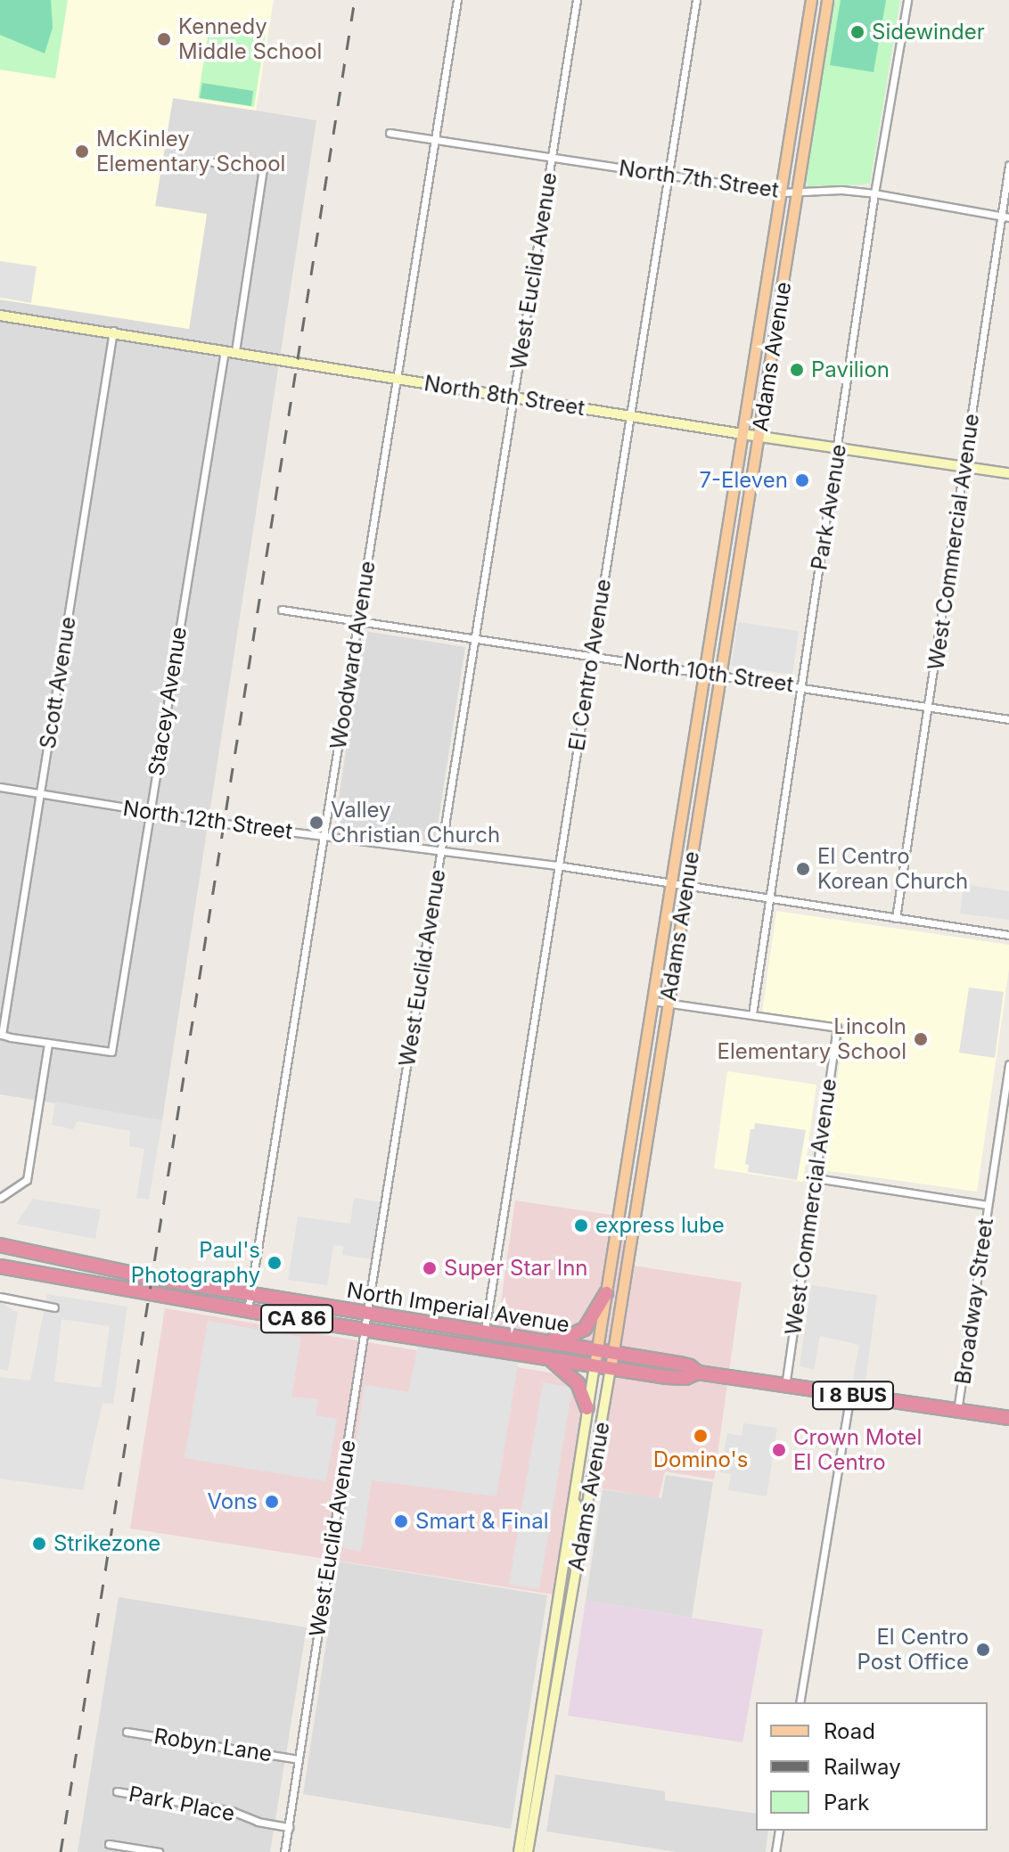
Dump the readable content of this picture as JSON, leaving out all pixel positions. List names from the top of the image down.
{
  "streets": {
    "highway": ["North Imperial Avenue", "CA 86", "I 8 BUS"],
    "main road": ["Adams Avenue", "North 8th Street"],
    "street": [
      "North 7th Street",
      "West Euclid Avenue",
      "Park Avenue",
      "West Commercial Avenue",
      "Woodward Avenue",
      "El Centro Avenue",
      "North 10th Street",
      "Scott Avenue",
      "Stacey Avenue",
      "North 12th Street",
      "Broadway Street",
      "Robyn Lane",
      "Park Place"
    ]
  },
  "crossings": [
    ["North 7th Street", "West Euclid Avenue"],
    ["North 7th Street", "Adams Avenue"],
    ["North 7th Street", "Park Avenue"],
    ["North 7th Street", "West Commercial Avenue"],
    ["North 7th Street", "Woodward Avenue"],
    ["North 7th Street", "El Centro Avenue"],
    ["West Euclid Avenue", "North 8th Street"],
    ["West Euclid Avenue", "North 10th Street"],
    ["West Euclid Avenue", "North 12th Street"],
    ["West Euclid Avenue", "North Imperial Avenue"],
    ["West Euclid Avenue", "Robyn Lane"],
    ["West Euclid Avenue", "Park Place"],
    ["Adams Avenue", "North 8th Street"],
    ["Adams Avenue", "North 10th Street"],
    ["Adams Avenue", "North 12th Street"],
    ["Adams Avenue", "North Imperial Avenue"],
    ["Adams Avenue", "CA 86"],
    ["North 8th Street", "Park Avenue"],
    ["North 8th Street", "West Commercial Avenue"],
    ["North 8th Street", "Woodward Avenue"],
    ["North 8th Street", "El Centro Avenue"],
    ["North 8th Street", "Scott Avenue"],
    ["North 8th Street", "Stacey Avenue"],
    ["Park Avenue", "West Commercial Avenue"],
    ["Park Avenue", "North 10th Street"],
    ["Park Avenue", "North 12th Street"],
    ["West Commercial Avenue", "North 10th Street"],
    ["West Commercial Avenue", "North 12th Street"],
    ["West Commercial Avenue", "North Imperial Avenue"],
    ["Woodward Avenue", "North 10th Street"],
    ["Woodward Avenue", "North 12th Street"],
    ["Woodward Avenue", "North Imperial Avenue"],
    ["El Centro Avenue", "North 10th Street"],
    ["El Centro Avenue", "North 12th Street"],
    ["El Centro Avenue", "North Imperial Avenue"],
    ["Scott Avenue", "Stacey Avenue"],
    ["Scott Avenue", "North 12th Street"],
    ["Stacey Avenue", "North 12th Street"],
    ["Broadway Street", "North Imperial Avenue"],
    ["North Imperial Avenue", "CA 86"]
  ],
  "places": [
    "Sidewinder",
    "Kennedy Middle School",
    "McKinley Elementary School",
    "Pavilion",
    "7-Eleven",
    "Valley Christian Church",
    "El Centro Korean Church",
    "Lincoln Elementary School",
    "express lube",
    "Paul's Photography",
    "Super Star Inn",
    "Domino's",
    "Crown Motel El Centro",
    "Vons",
    "Smart & Final",
    "Strikezone",
    "El Centro Post Office"
  ],
  "legend": ["Road", "Railway", "Park"]
}
